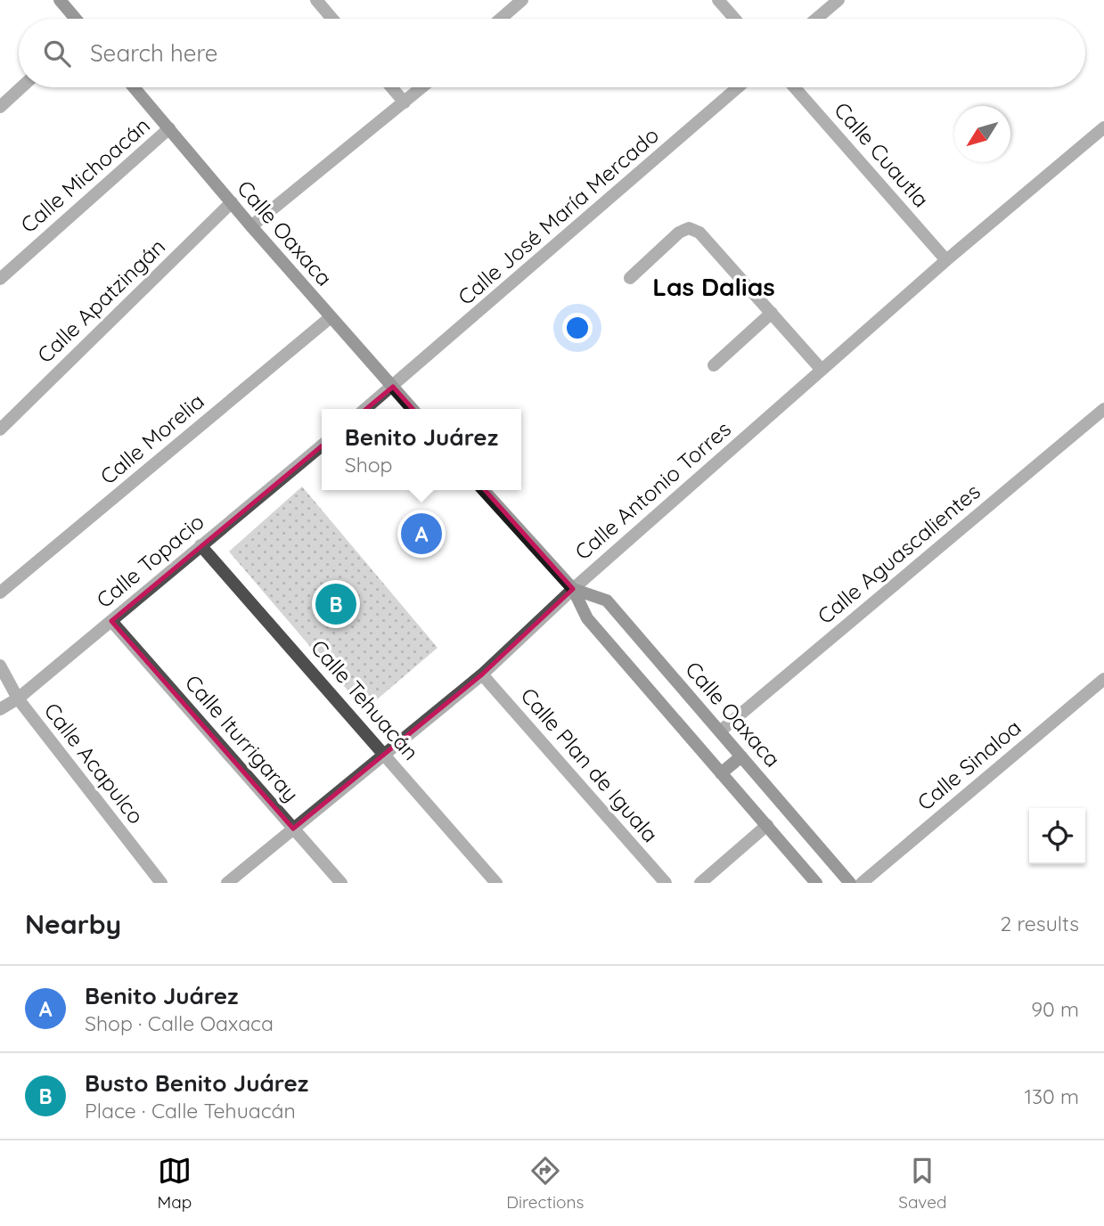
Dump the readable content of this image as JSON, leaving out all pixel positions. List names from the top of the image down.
{
  "streets": {
    "street": [
      "Calle Cuautla",
      "Calle Michoacán",
      "Calle José María Mercado",
      "Calle Oaxaca",
      "Calle Apatzingán",
      "Calle Morelia",
      "Calle Antonio Torres",
      "Calle Aguascalientes",
      "Calle Topacio",
      "Calle Tehuacán",
      "Calle Iturrigaray",
      "Calle Acapulco",
      "Calle Plan de Iguala",
      "Calle Sinaloa"
    ]
  },
  "crossings": [
    ["Calle Cuautla", "Calle Antonio Torres"],
    ["Calle Michoacán", "Calle Oaxaca"],
    ["Calle José María Mercado", "Calle Oaxaca"],
    ["Calle Oaxaca", "Calle Apatzingán"],
    ["Calle Oaxaca", "Calle Morelia"],
    ["Calle Oaxaca", "Calle Antonio Torres"],
    ["Calle Oaxaca", "Calle Aguascalientes"],
    ["Calle Antonio Torres", "Calle Tehuacán"],
    ["Calle Antonio Torres", "Calle Iturrigaray"],
    ["Calle Antonio Torres", "Calle Plan de Iguala"],
    ["Calle Topacio", "Calle Tehuacán"],
    ["Calle Topacio", "Calle Iturrigaray"],
    ["Calle Topacio", "Calle Acapulco"]
  ],
  "districts": ["Las Dalias"],
  "north": "bottom left",
  "page": {
    "search": "Search here",
    "popup": ["Benito Juárez", "Shop"],
    "pins": ["A", "B"],
    "heading": ["Nearby", "2 results"],
    "list": [
      {
        "mark": "A",
        "name": "Benito Juárez",
        "note": "Shop · Calle Oaxaca",
        "value": "90 m"
      },
      {
        "mark": "B",
        "name": "Busto Benito Juárez",
        "note": "Place · Calle Tehuacán",
        "value": "130 m"
      }
    ],
    "nav": ["Map", "Directions", "Saved"]
  }
}
